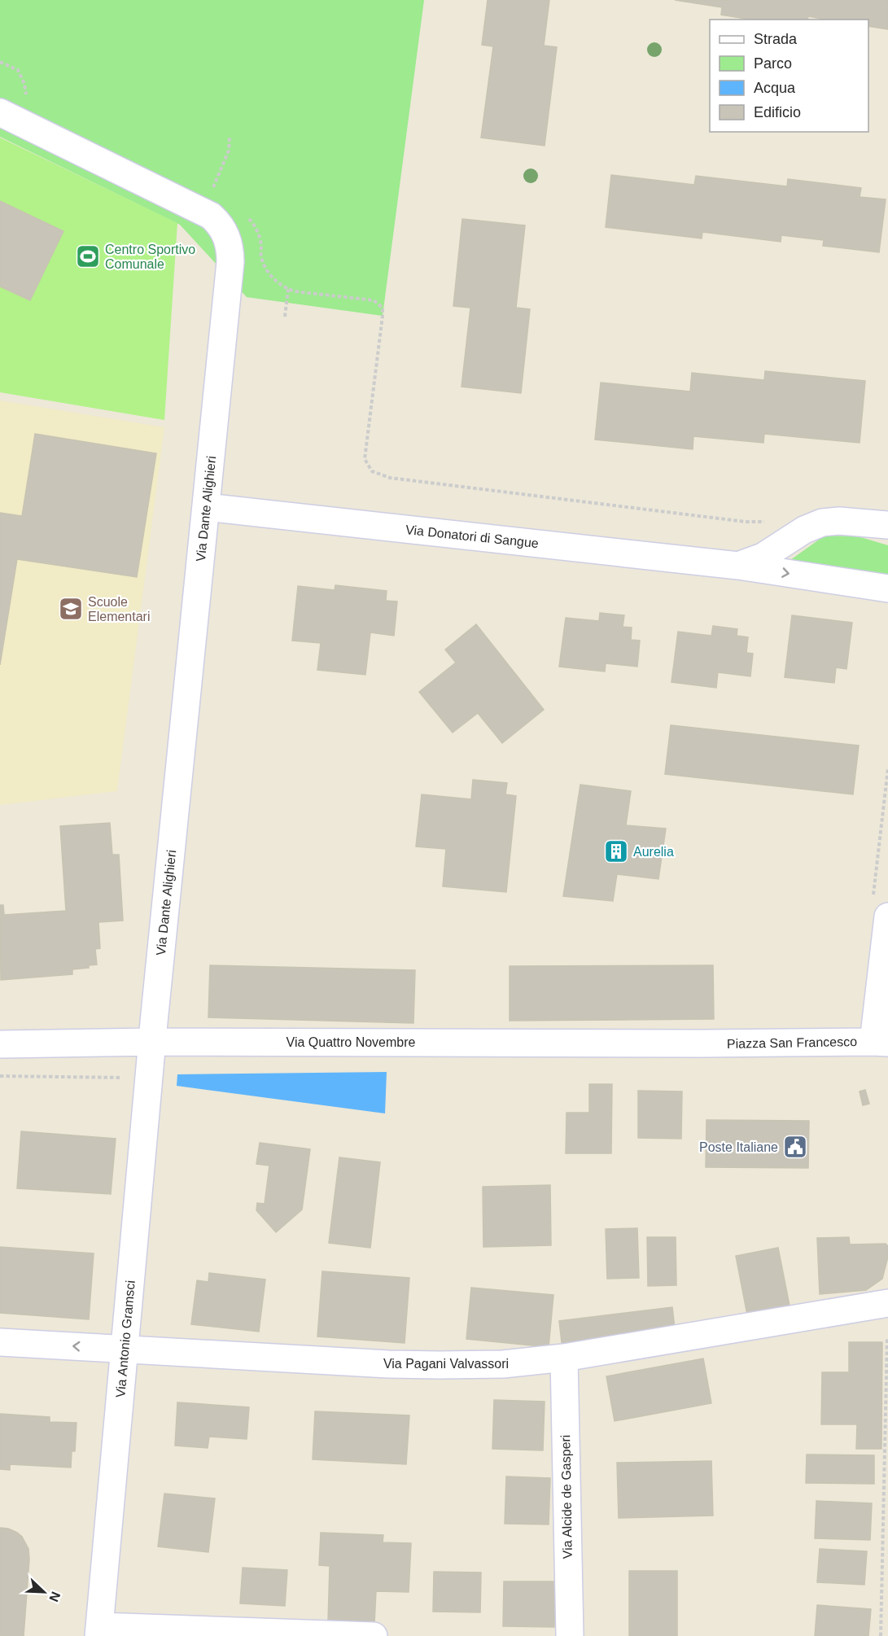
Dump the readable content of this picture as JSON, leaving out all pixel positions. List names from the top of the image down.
{
  "streets": {
    "street": [
      "Via Dante Alighieri",
      "Via Donatori di Sangue",
      "Via Quattro Novembre",
      "Piazza San Francesco",
      "Via Antonio Gramsci",
      "Via Pagani Valvassori",
      "Via Alcide de Gasperi"
    ]
  },
  "crossings": [
    ["Via Dante Alighieri", "Via Donatori di Sangue"],
    ["Via Dante Alighieri", "Via Quattro Novembre"],
    ["Via Dante Alighieri", "Via Antonio Gramsci"],
    ["Via Quattro Novembre", "Piazza San Francesco"],
    ["Via Quattro Novembre", "Via Antonio Gramsci"],
    ["Via Antonio Gramsci", "Via Pagani Valvassori"],
    ["Via Pagani Valvassori", "Via Alcide de Gasperi"]
  ],
  "places": {
    "sports": ["Centro Sportivo Comunale"],
    "school or university": ["Scuole Elementari"],
    "building": ["Aurelia"],
    "public building": ["Poste Italiane"]
  },
  "legend": [
    "Strada",
    "Parco",
    "Acqua",
    "Edificio"
  ],
  "north": "bottom right"
}
